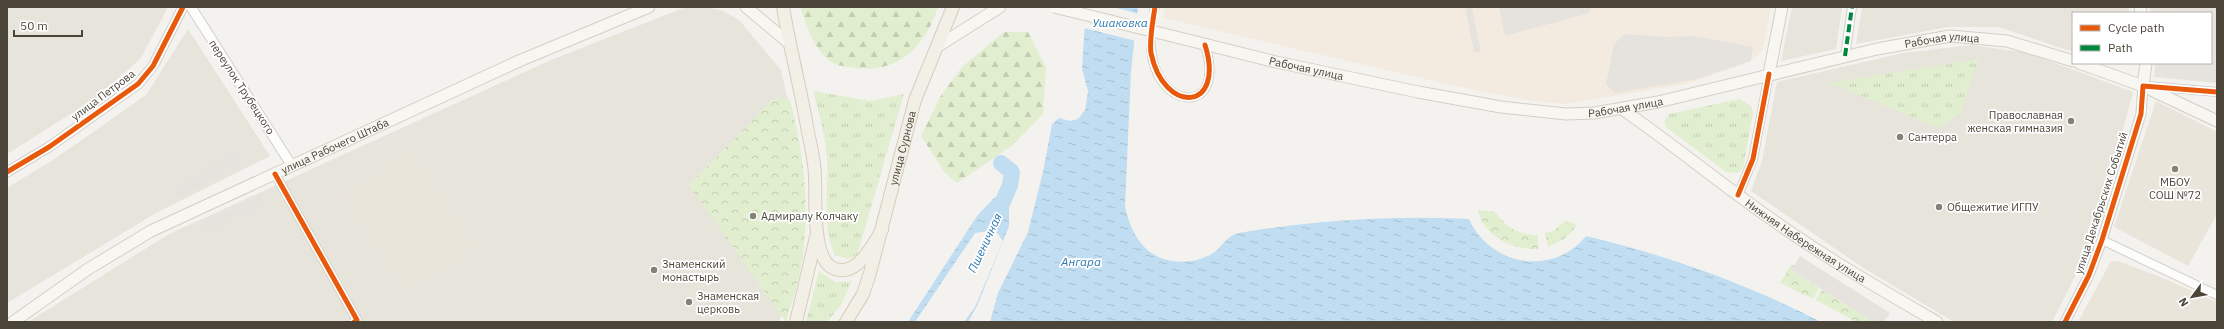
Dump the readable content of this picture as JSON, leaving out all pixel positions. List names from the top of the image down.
{
  "streets": {
    "main road": [
      "Рабочая улица",
      "улица Рабочего Штаба",
      "улица Сурнова",
      "Нижняя Набережная улица"
    ],
    "street": ["переулок Трубецкого", "улица Петрова", "улица Декабрьских Событий"]
  },
  "crossings": [
    ["Рабочая улица", "Нижняя Набережная улица"],
    ["переулок Трубецкого", "улица Рабочего Штаба"]
  ],
  "water": ["Ушаковка", "Пшеничная", "Ангара"],
  "places": [
    "Православная женская гимназия",
    "Сантерра",
    "МБОУ СОШ №72",
    "Общежитие ИГПУ",
    "Адмиралу Колчаку",
    "Знаменский монастырь",
    "Знаменская церковь"
  ],
  "legend": ["Cycle path", "Path"],
  "scale_bar": "50 m",
  "north": "bottom left"
}
